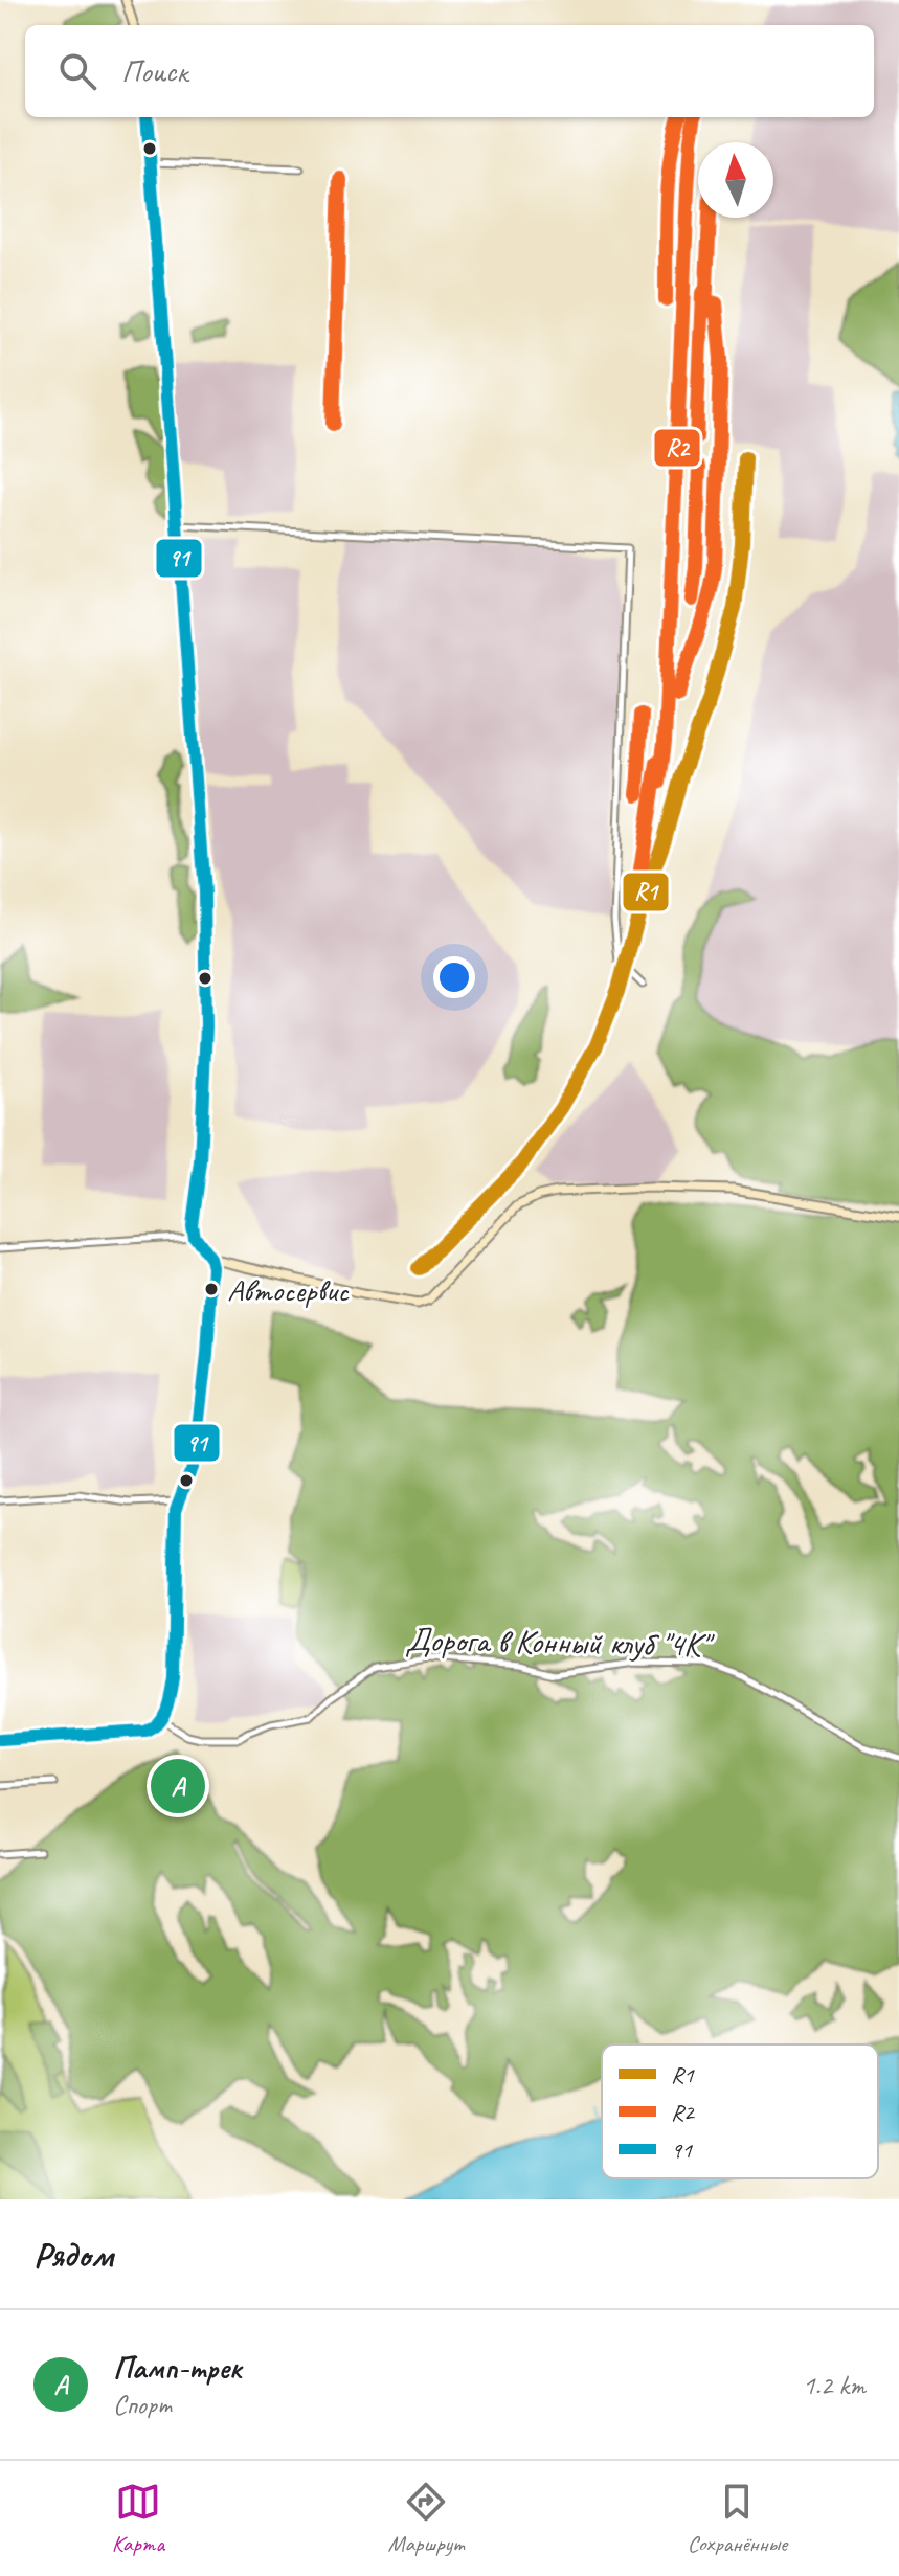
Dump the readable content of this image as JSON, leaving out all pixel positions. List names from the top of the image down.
{
  "streets": {
    "street": ["Дорога в Конный клуб \"4К\""]
  },
  "places": ["Автосервис"],
  "lines": ["transit line R2", "transit line 91", "transit line R1"],
  "legend": ["R1", "R2", "91"],
  "north": "top",
  "page": {
    "search": "Поиск",
    "pins": "A",
    "heading": "Рядом",
    "list": [
      {
        "mark": "A",
        "name": "Памп-трек",
        "note": "Спорт",
        "value": "1.2 km"
      }
    ],
    "nav": ["Карта", "Маршрут", "Сохранённые"]
  }
}
